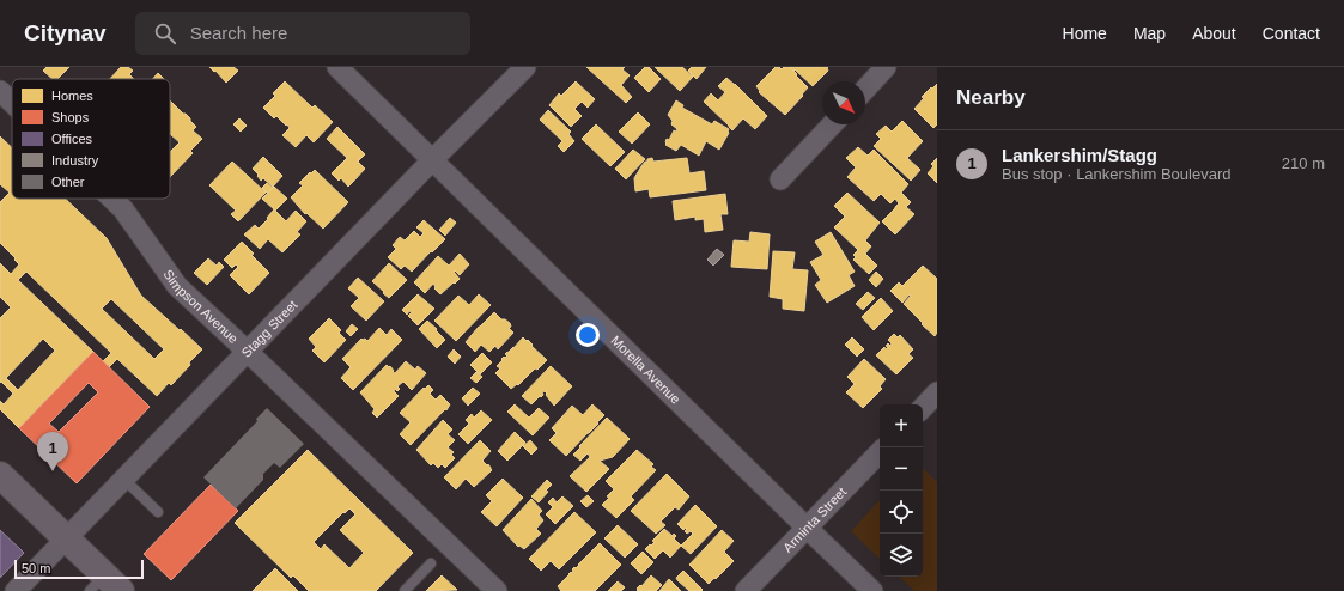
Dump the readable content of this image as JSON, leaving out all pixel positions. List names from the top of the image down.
{
  "streets": {
    "street": [
      "Simpson Avenue",
      "Stagg Street",
      "Morella Avenue",
      "Arminta Street"
    ]
  },
  "crossings": [
    ["Simpson Avenue", "Stagg Street"],
    ["Stagg Street", "Morella Avenue"],
    ["Morella Avenue", "Arminta Street"]
  ],
  "legend": [
    "Homes",
    "Shops",
    "Offices",
    "Industry",
    "Other"
  ],
  "scale_bar": "50 m",
  "north": "bottom right",
  "page": {
    "header": "Citynav",
    "search": "Search here",
    "nav": [
      "Home",
      "Map",
      "About",
      "Contact"
    ],
    "heading": "Nearby",
    "list": [
      {
        "mark": "1",
        "name": "Lankershim/Stagg",
        "note": "Bus stop · Lankershim Boulevard",
        "value": "210 m"
      }
    ],
    "map_buttons": ["+", "−"],
    "pins": "1",
    "scale": "50 m"
  }
}
